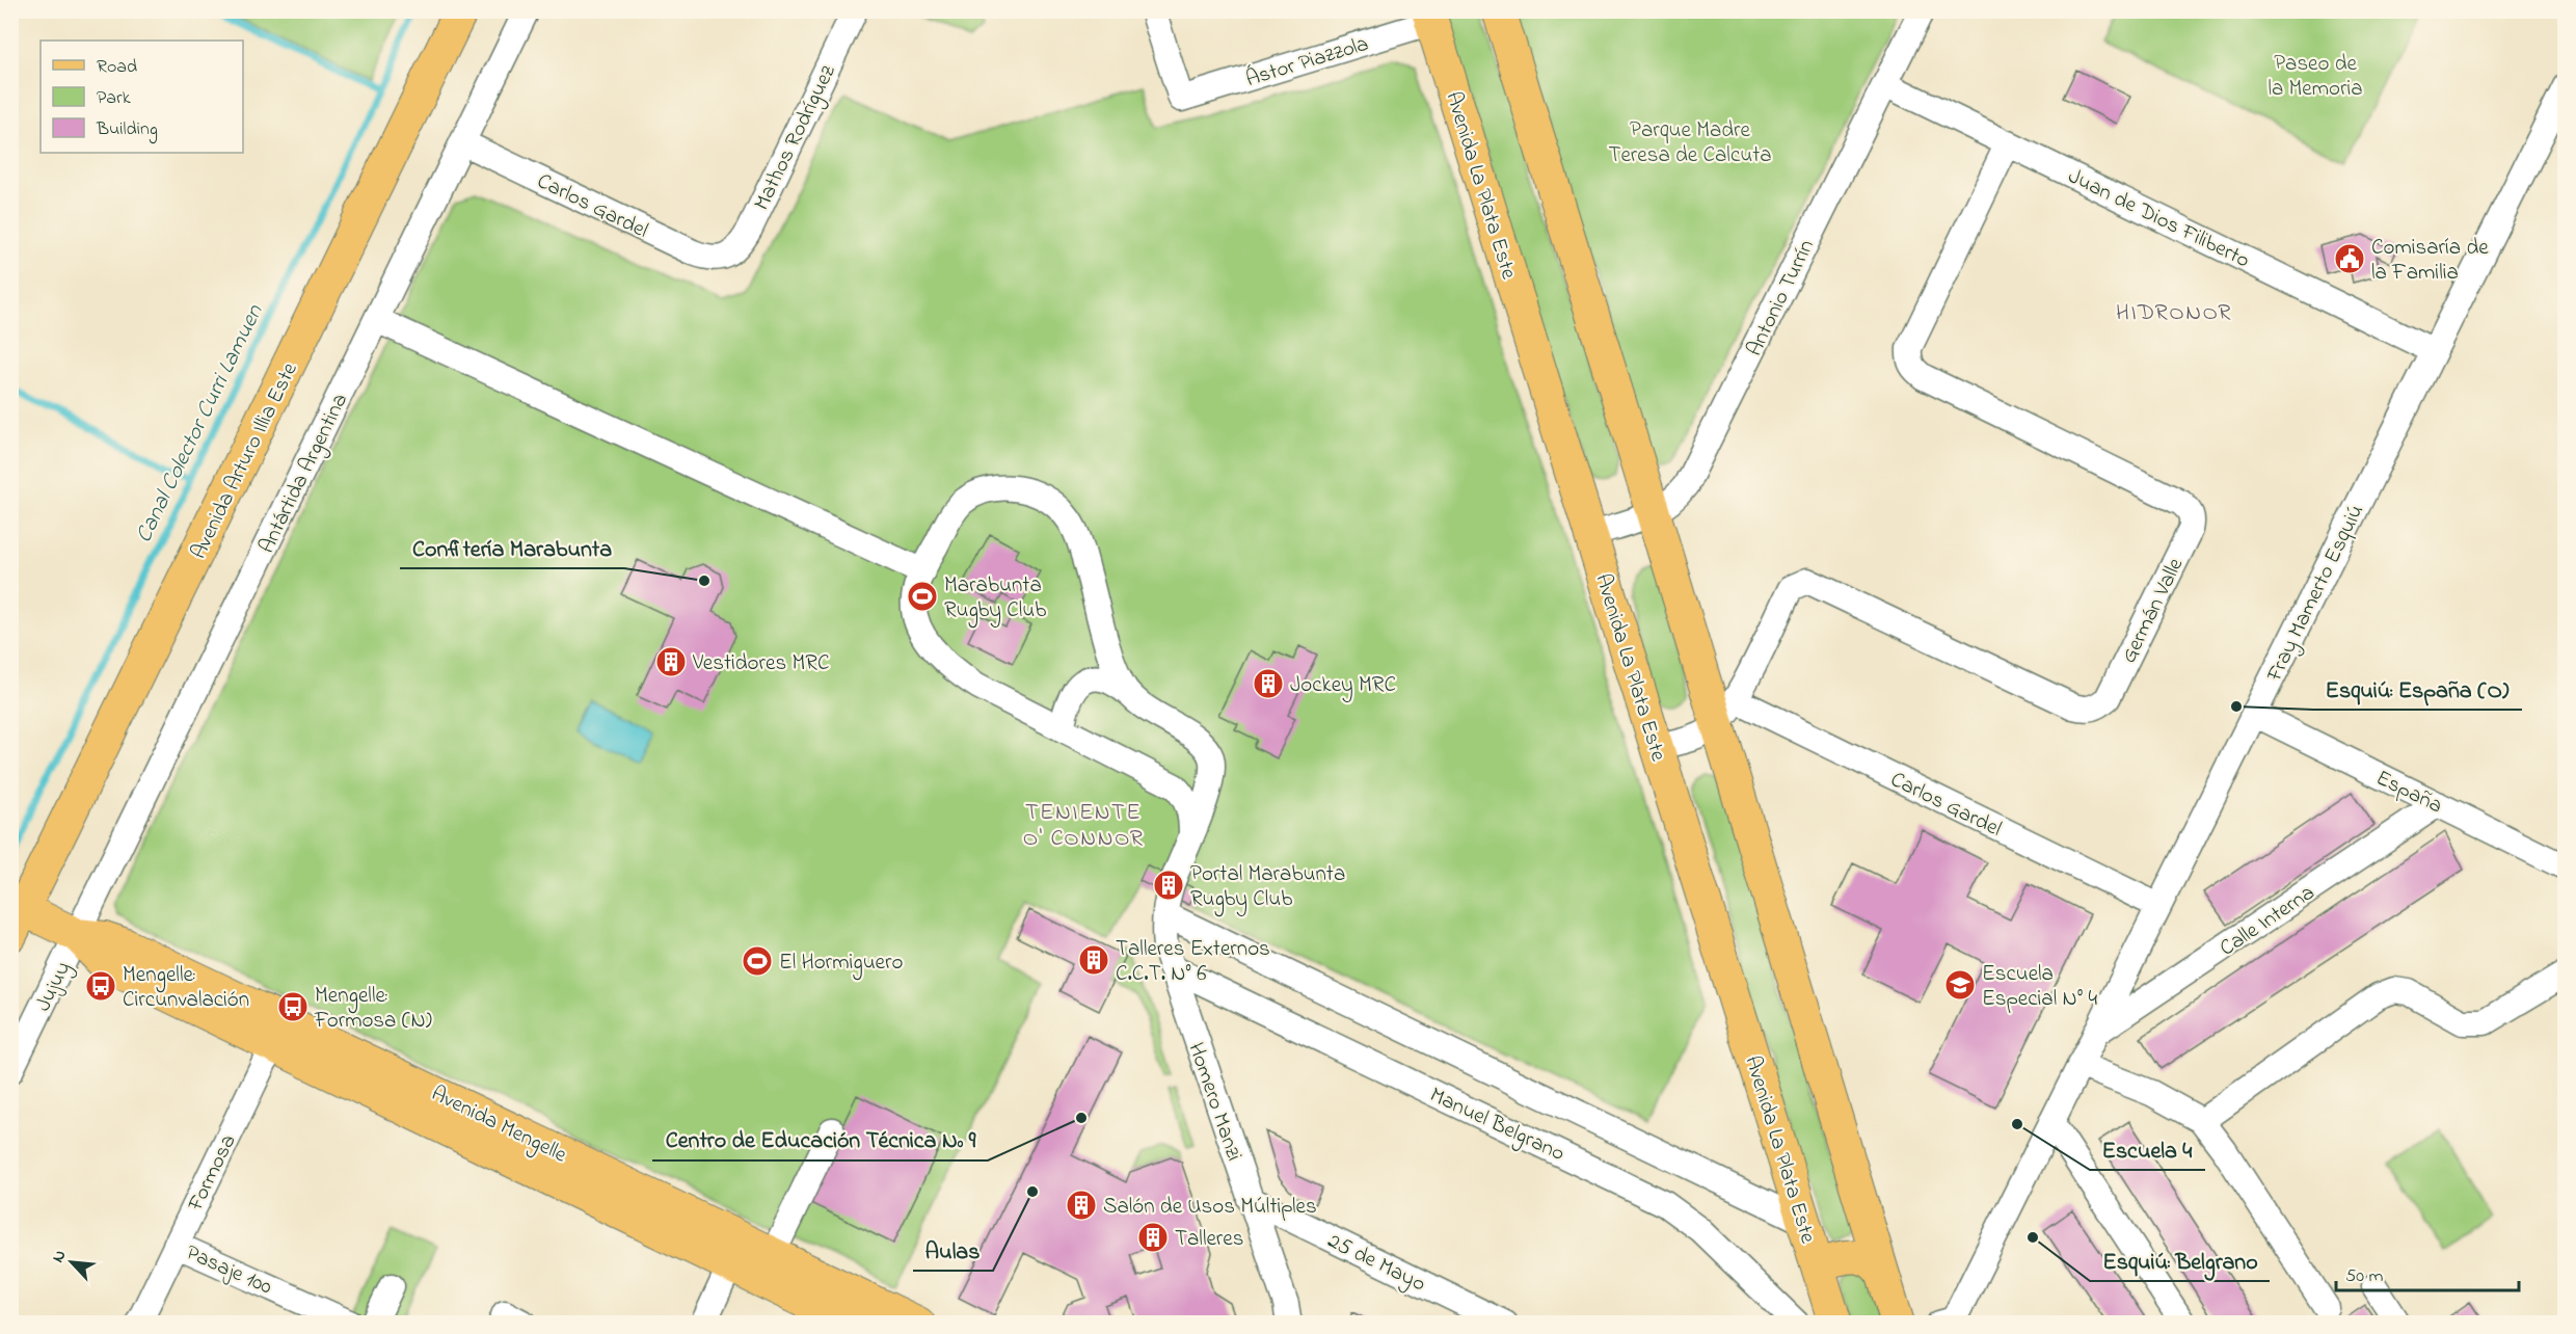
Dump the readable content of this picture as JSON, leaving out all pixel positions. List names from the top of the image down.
{
  "streets": {
    "main road": ["Avenida La Plata Este", "Avenida Arturo Illia Este", "Avenida Mengelle"],
    "street": [
      "Ástor Piazzola",
      "Mathos Rodríguez",
      "Carlos Gardel",
      "Juan de Dios Filiberto",
      "Antonio Turrín",
      "Antártida Argentina",
      "Fray Mamerto Esquiú",
      "Germán Valle",
      "España",
      "Calle Interna",
      "Jujuy",
      "Homero Manzi",
      "Manuel Belgrano",
      "Formosa",
      "25 de Mayo",
      "Pasaje 100"
    ]
  },
  "crossings": [
    ["Ástor Piazzola", "Avenida La Plata Este"],
    ["Mathos Rodríguez", "Carlos Gardel"],
    ["Avenida La Plata Este", "Antonio Turrín"],
    ["Avenida La Plata Este", "Manuel Belgrano"],
    ["Carlos Gardel", "Antártida Argentina"],
    ["Carlos Gardel", "Fray Mamerto Esquiú"],
    ["Carlos Gardel", "Germán Valle"],
    ["Juan de Dios Filiberto", "Antonio Turrín"],
    ["Juan de Dios Filiberto", "Fray Mamerto Esquiú"],
    ["Juan de Dios Filiberto", "Germán Valle"],
    ["Avenida Arturo Illia Este", "Avenida Mengelle"],
    ["Antártida Argentina", "Jujuy"],
    ["Antártida Argentina", "Avenida Mengelle"],
    ["Fray Mamerto Esquiú", "España"],
    ["Fray Mamerto Esquiú", "Calle Interna"],
    ["España", "Calle Interna"],
    ["Jujuy", "Avenida Mengelle"],
    ["Homero Manzi", "Manuel Belgrano"],
    ["Homero Manzi", "25 de Mayo"],
    ["Avenida Mengelle", "Formosa"],
    ["Formosa", "Pasaje 100"]
  ],
  "districts": ["HIDRONOR", "TENIENTE O' CONNOR"],
  "water": ["Canal Colector Curri Lamuen"],
  "parks": ["Paseo de la Memoria", "Parque Madre Teresa de Calcuta"],
  "places": {
    "public building": ["Comisaría de la Familia"],
    "other": [
      "Confitería Marabunta",
      "Esquiú: España (O)",
      "Centro de Educación Técnica Nº 9",
      "Escuela 4",
      "Aulas",
      "Esquiú: Belgrano"
    ],
    "sports": ["Marabunta Rugby Club", "El Hormiguero"],
    "building": [
      "Vestidores MRC",
      "Jockey MRC",
      "Portal Marabunta Rugby Club",
      "Talleres Externos C.C.T. N° 6",
      "Salón de Usos Múltiples",
      "Talleres"
    ],
    "school or university": ["Escuela Especial N° 4"],
    "bus stop": ["Mengelle: Circunvalación", "Mengelle: Formosa (N)"]
  },
  "legend": ["Road", "Park", "Building"],
  "scale_bar": "50 m",
  "north": "top left"
}
